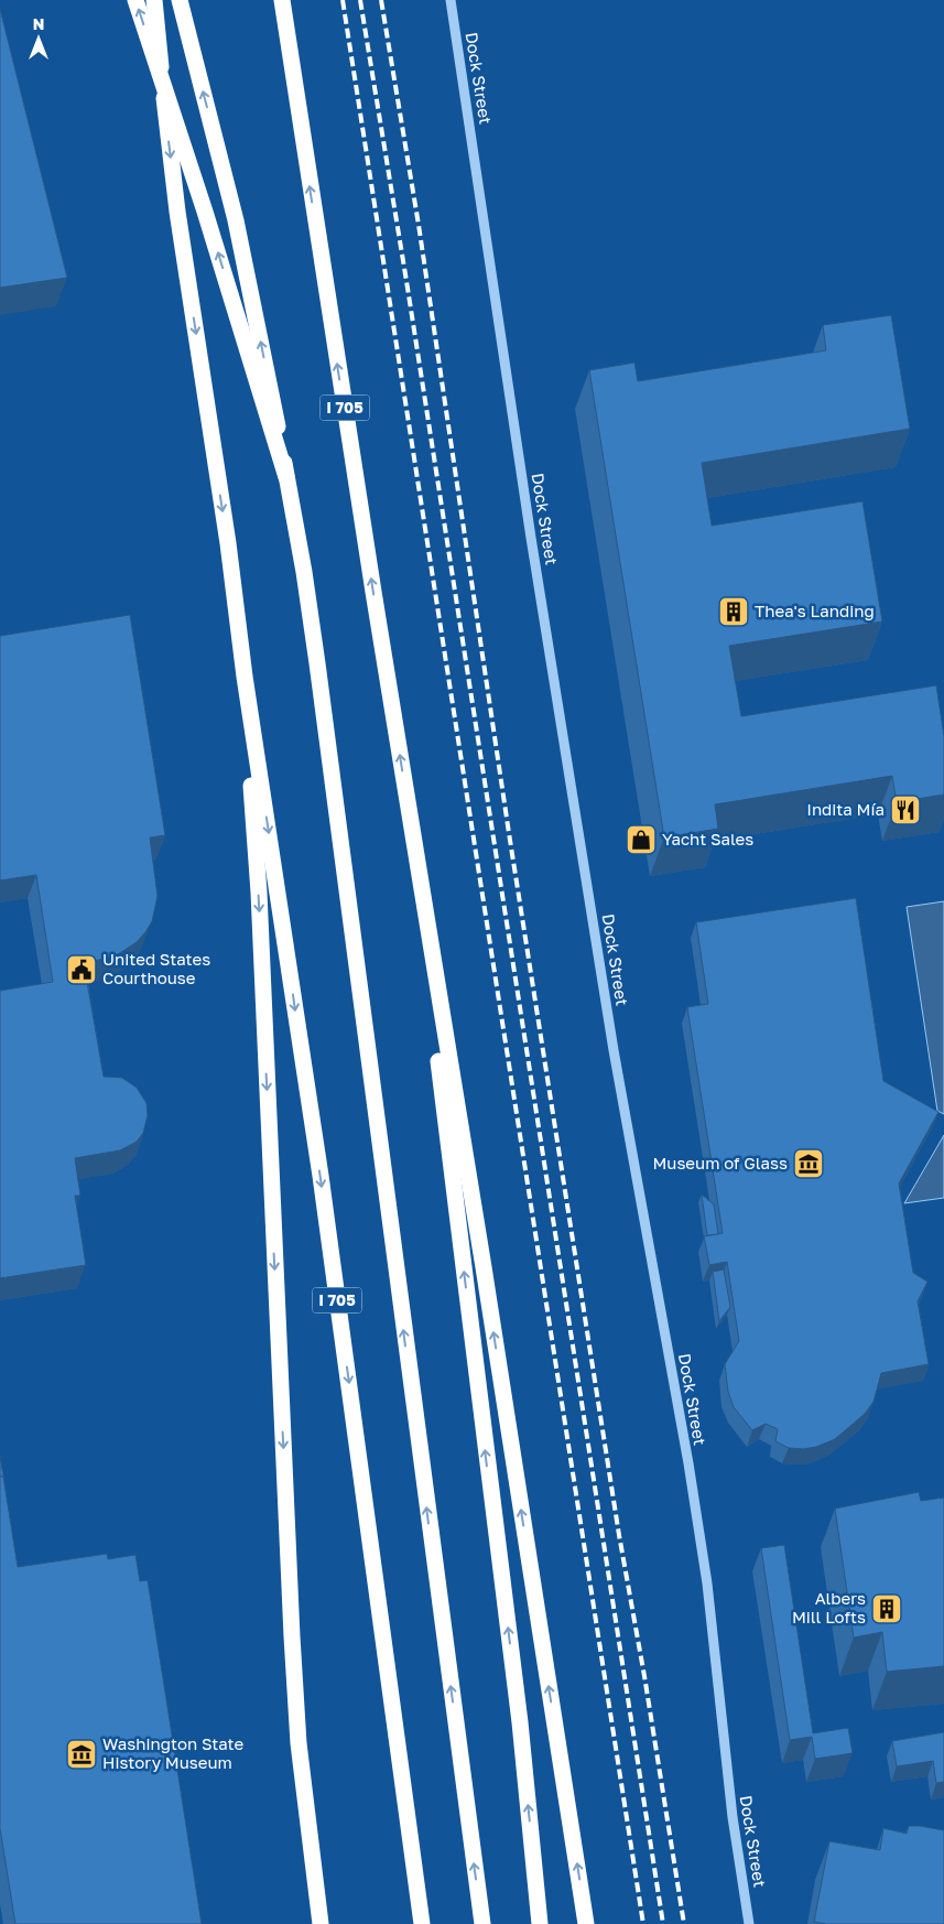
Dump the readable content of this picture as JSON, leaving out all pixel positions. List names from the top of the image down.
{
  "streets": {
    "highway": ["I 705"],
    "street": ["Dock Street"]
  },
  "places": {
    "building": ["Thea's Landing", "Albers Mill Lofts"],
    "restaurant": ["Indita Mía"],
    "shop": ["Yacht Sales"],
    "public building": ["United States Courthouse"],
    "museum": ["Museum of Glass", "Washington State History Museum"]
  },
  "north": "top"
}
